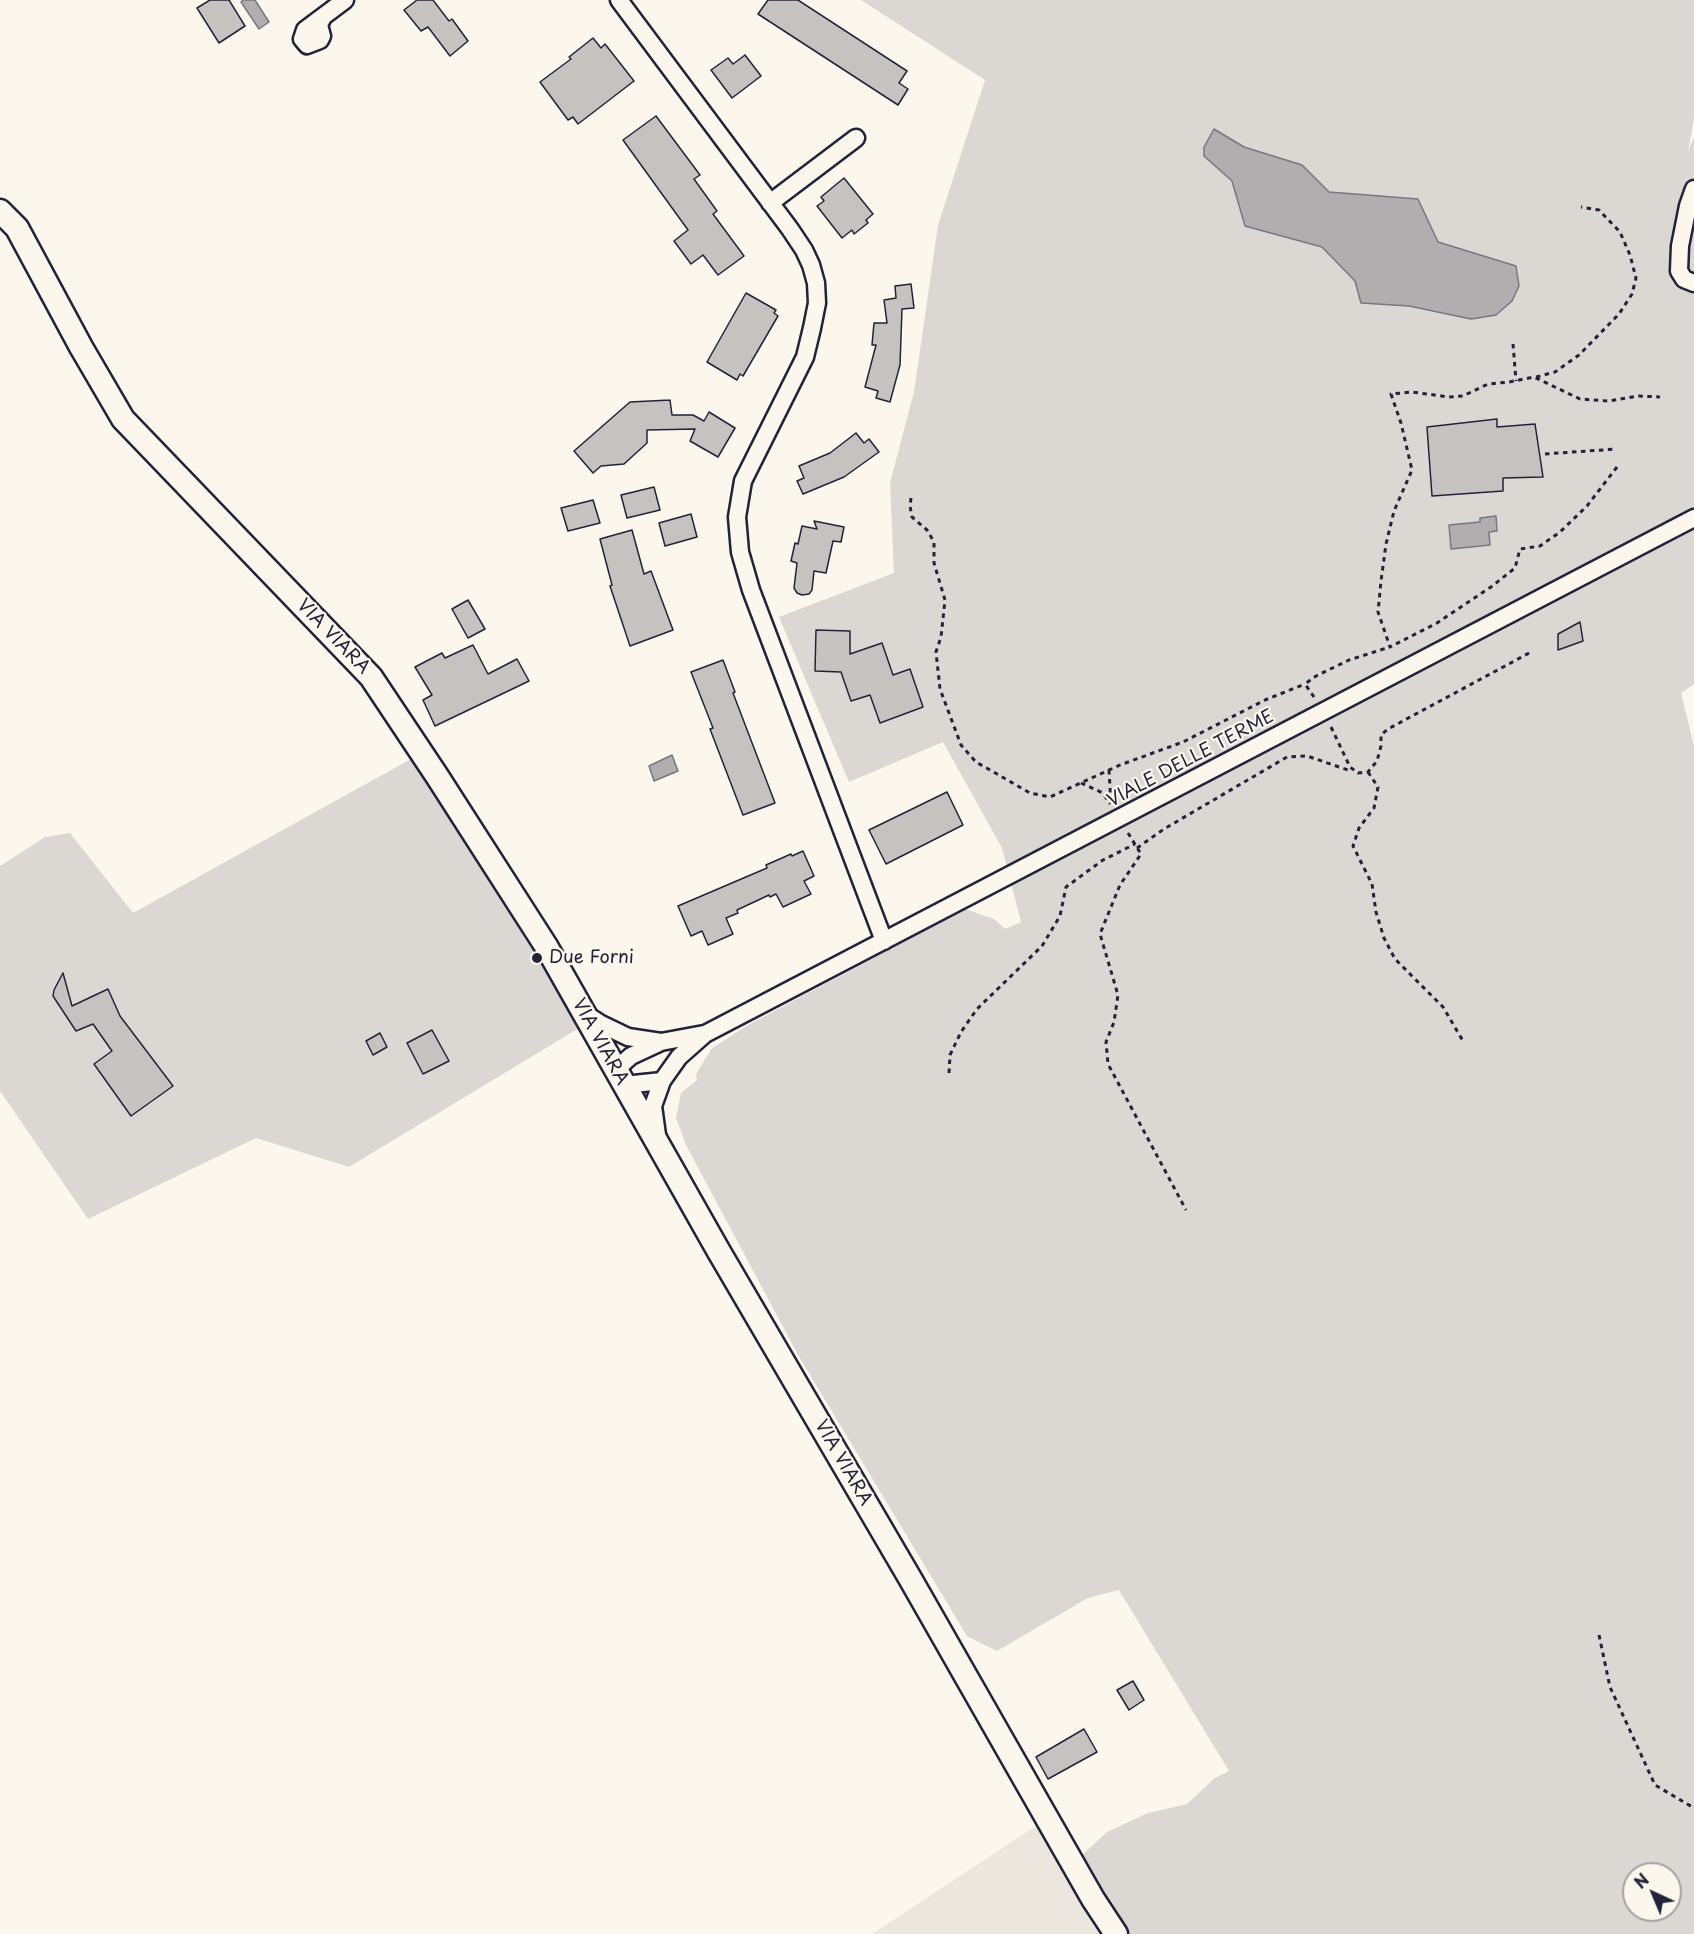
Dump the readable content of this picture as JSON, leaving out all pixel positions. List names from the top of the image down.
{
  "streets": {
    "main road": ["VIA VIARA"],
    "street": ["VIALE DELLE TERME"]
  },
  "crossings": [
    ["VIA VIARA", "VIALE DELLE TERME"]
  ],
  "places": ["Due Forni"],
  "north": "top left"
}
